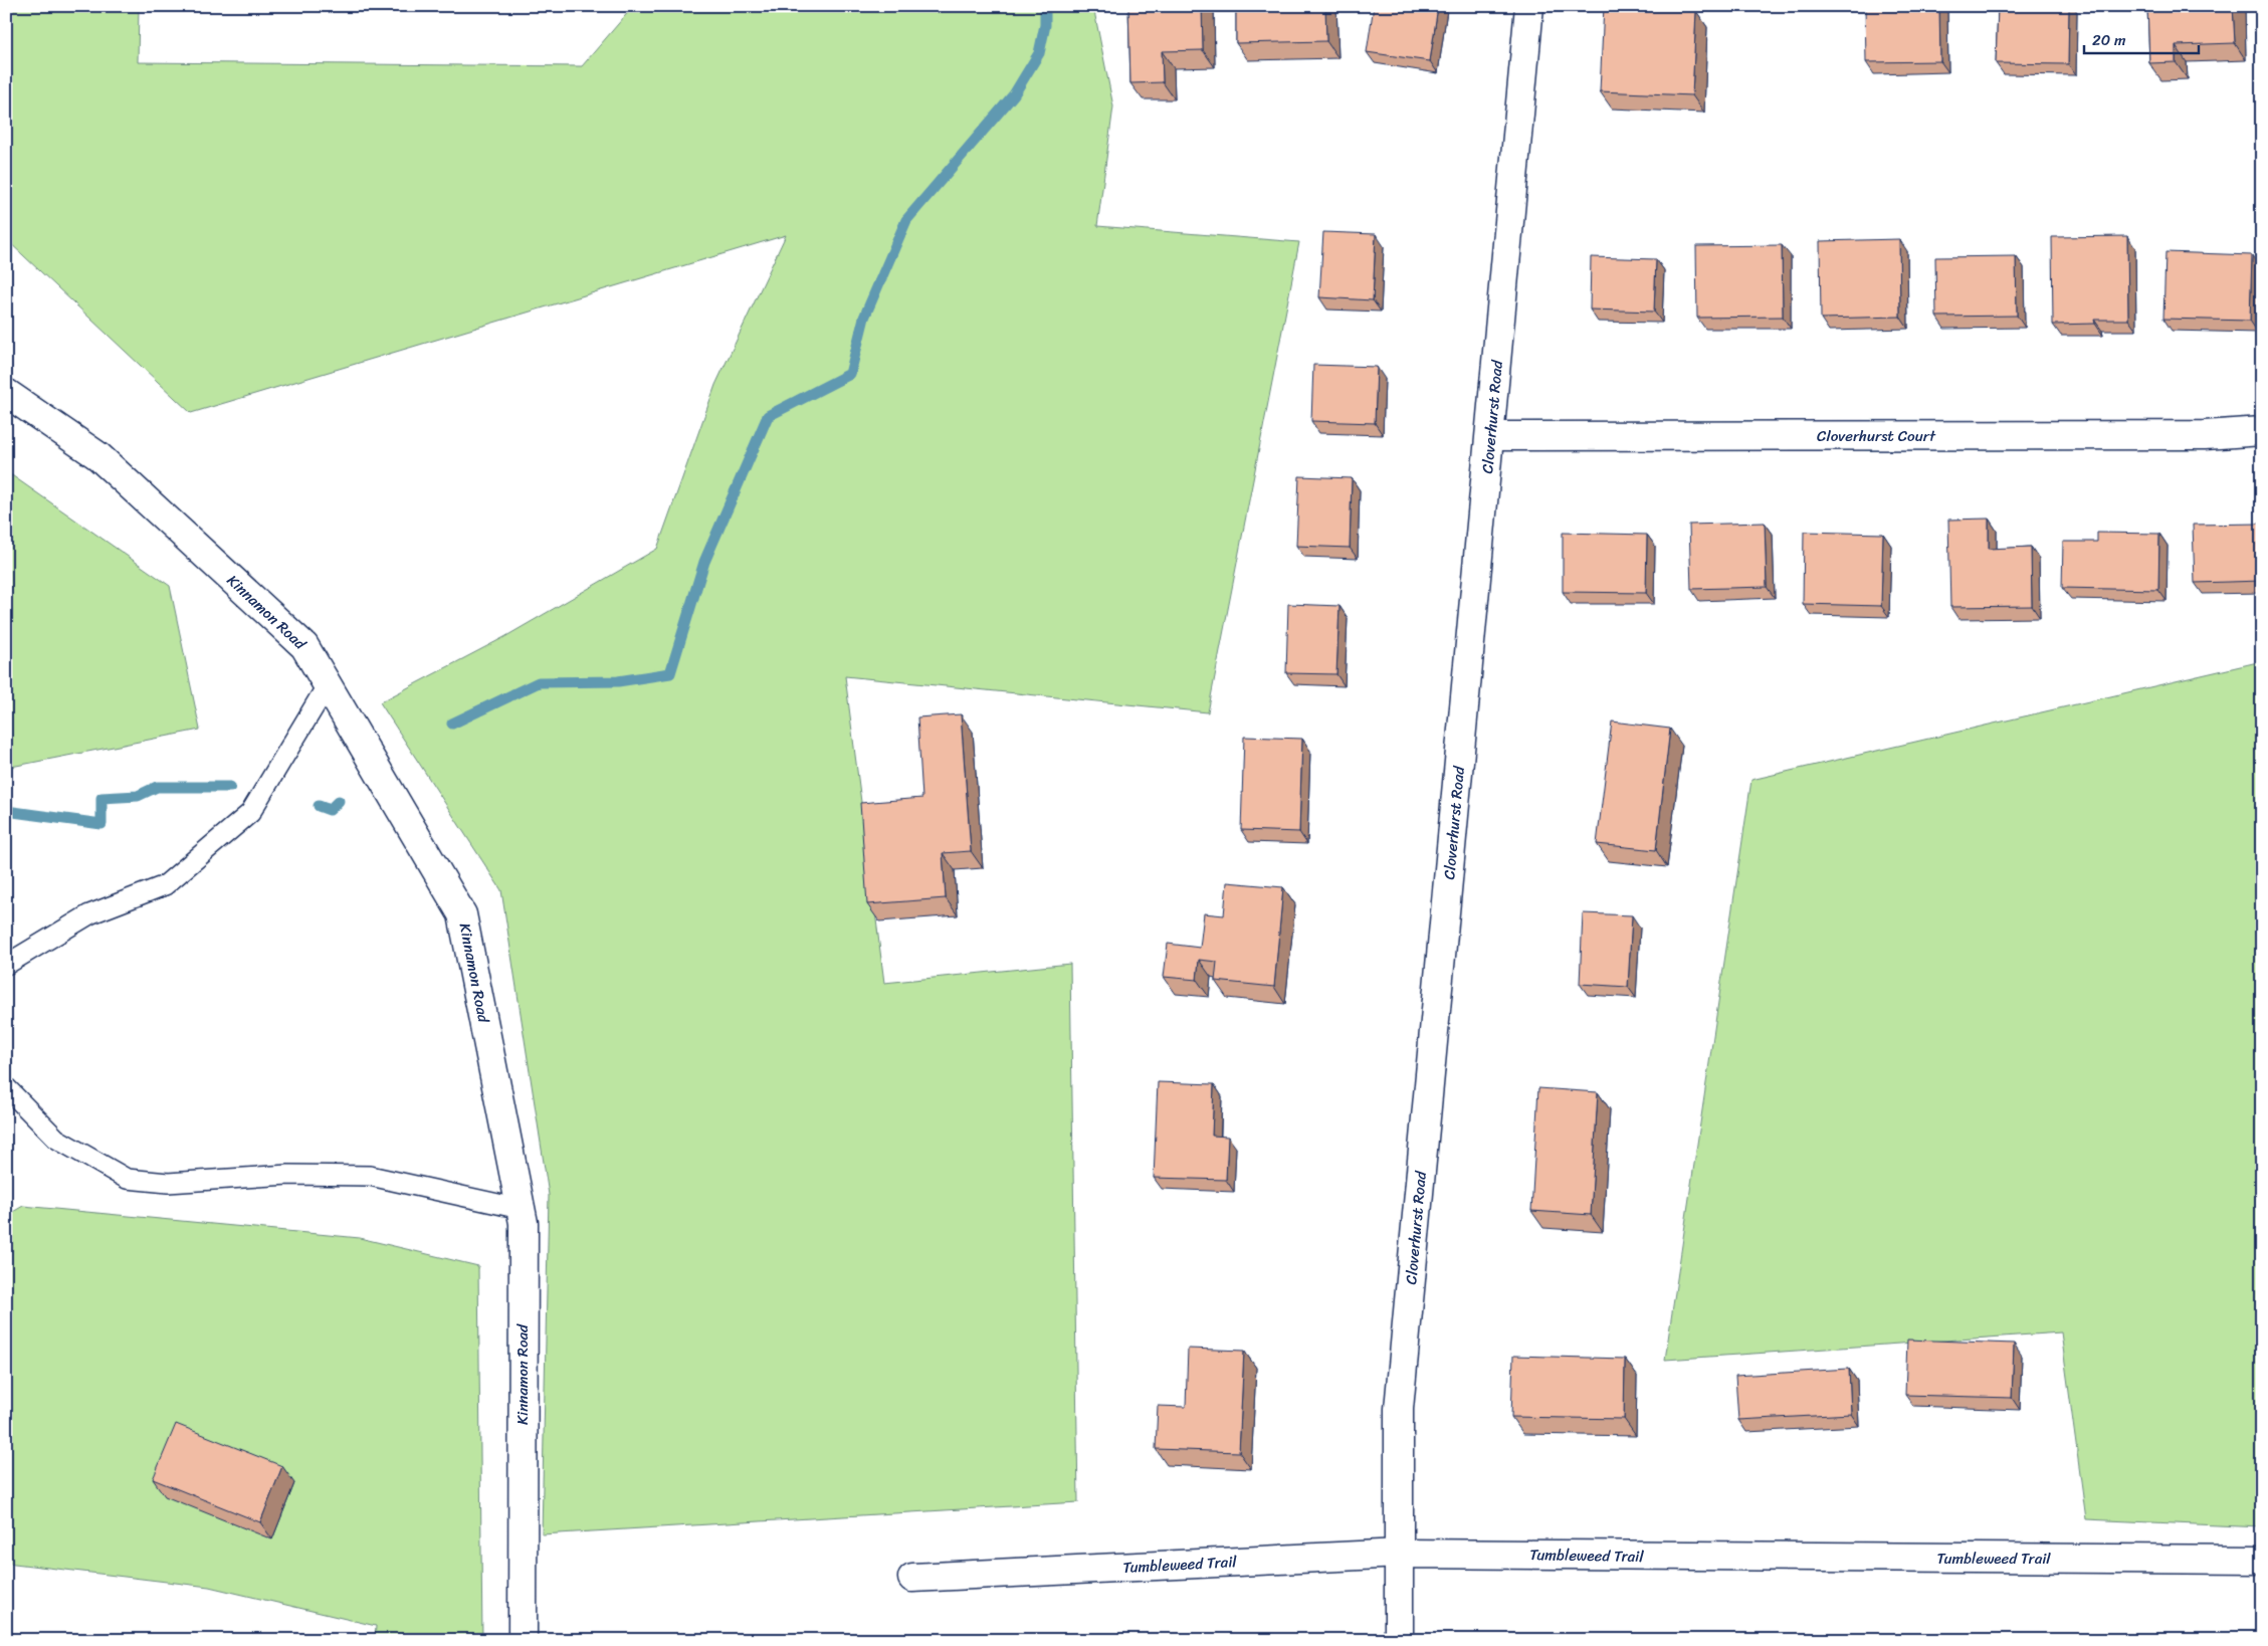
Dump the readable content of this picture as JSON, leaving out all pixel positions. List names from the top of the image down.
{
  "streets": {
    "street": [
      "Cloverhurst Road",
      "Cloverhurst Court",
      "Kinnamon Road",
      "Tumbleweed Trail"
    ]
  },
  "crossings": [
    ["Cloverhurst Road", "Cloverhurst Court"],
    ["Cloverhurst Road", "Tumbleweed Trail"]
  ],
  "scale_bar": "20 m"
}
